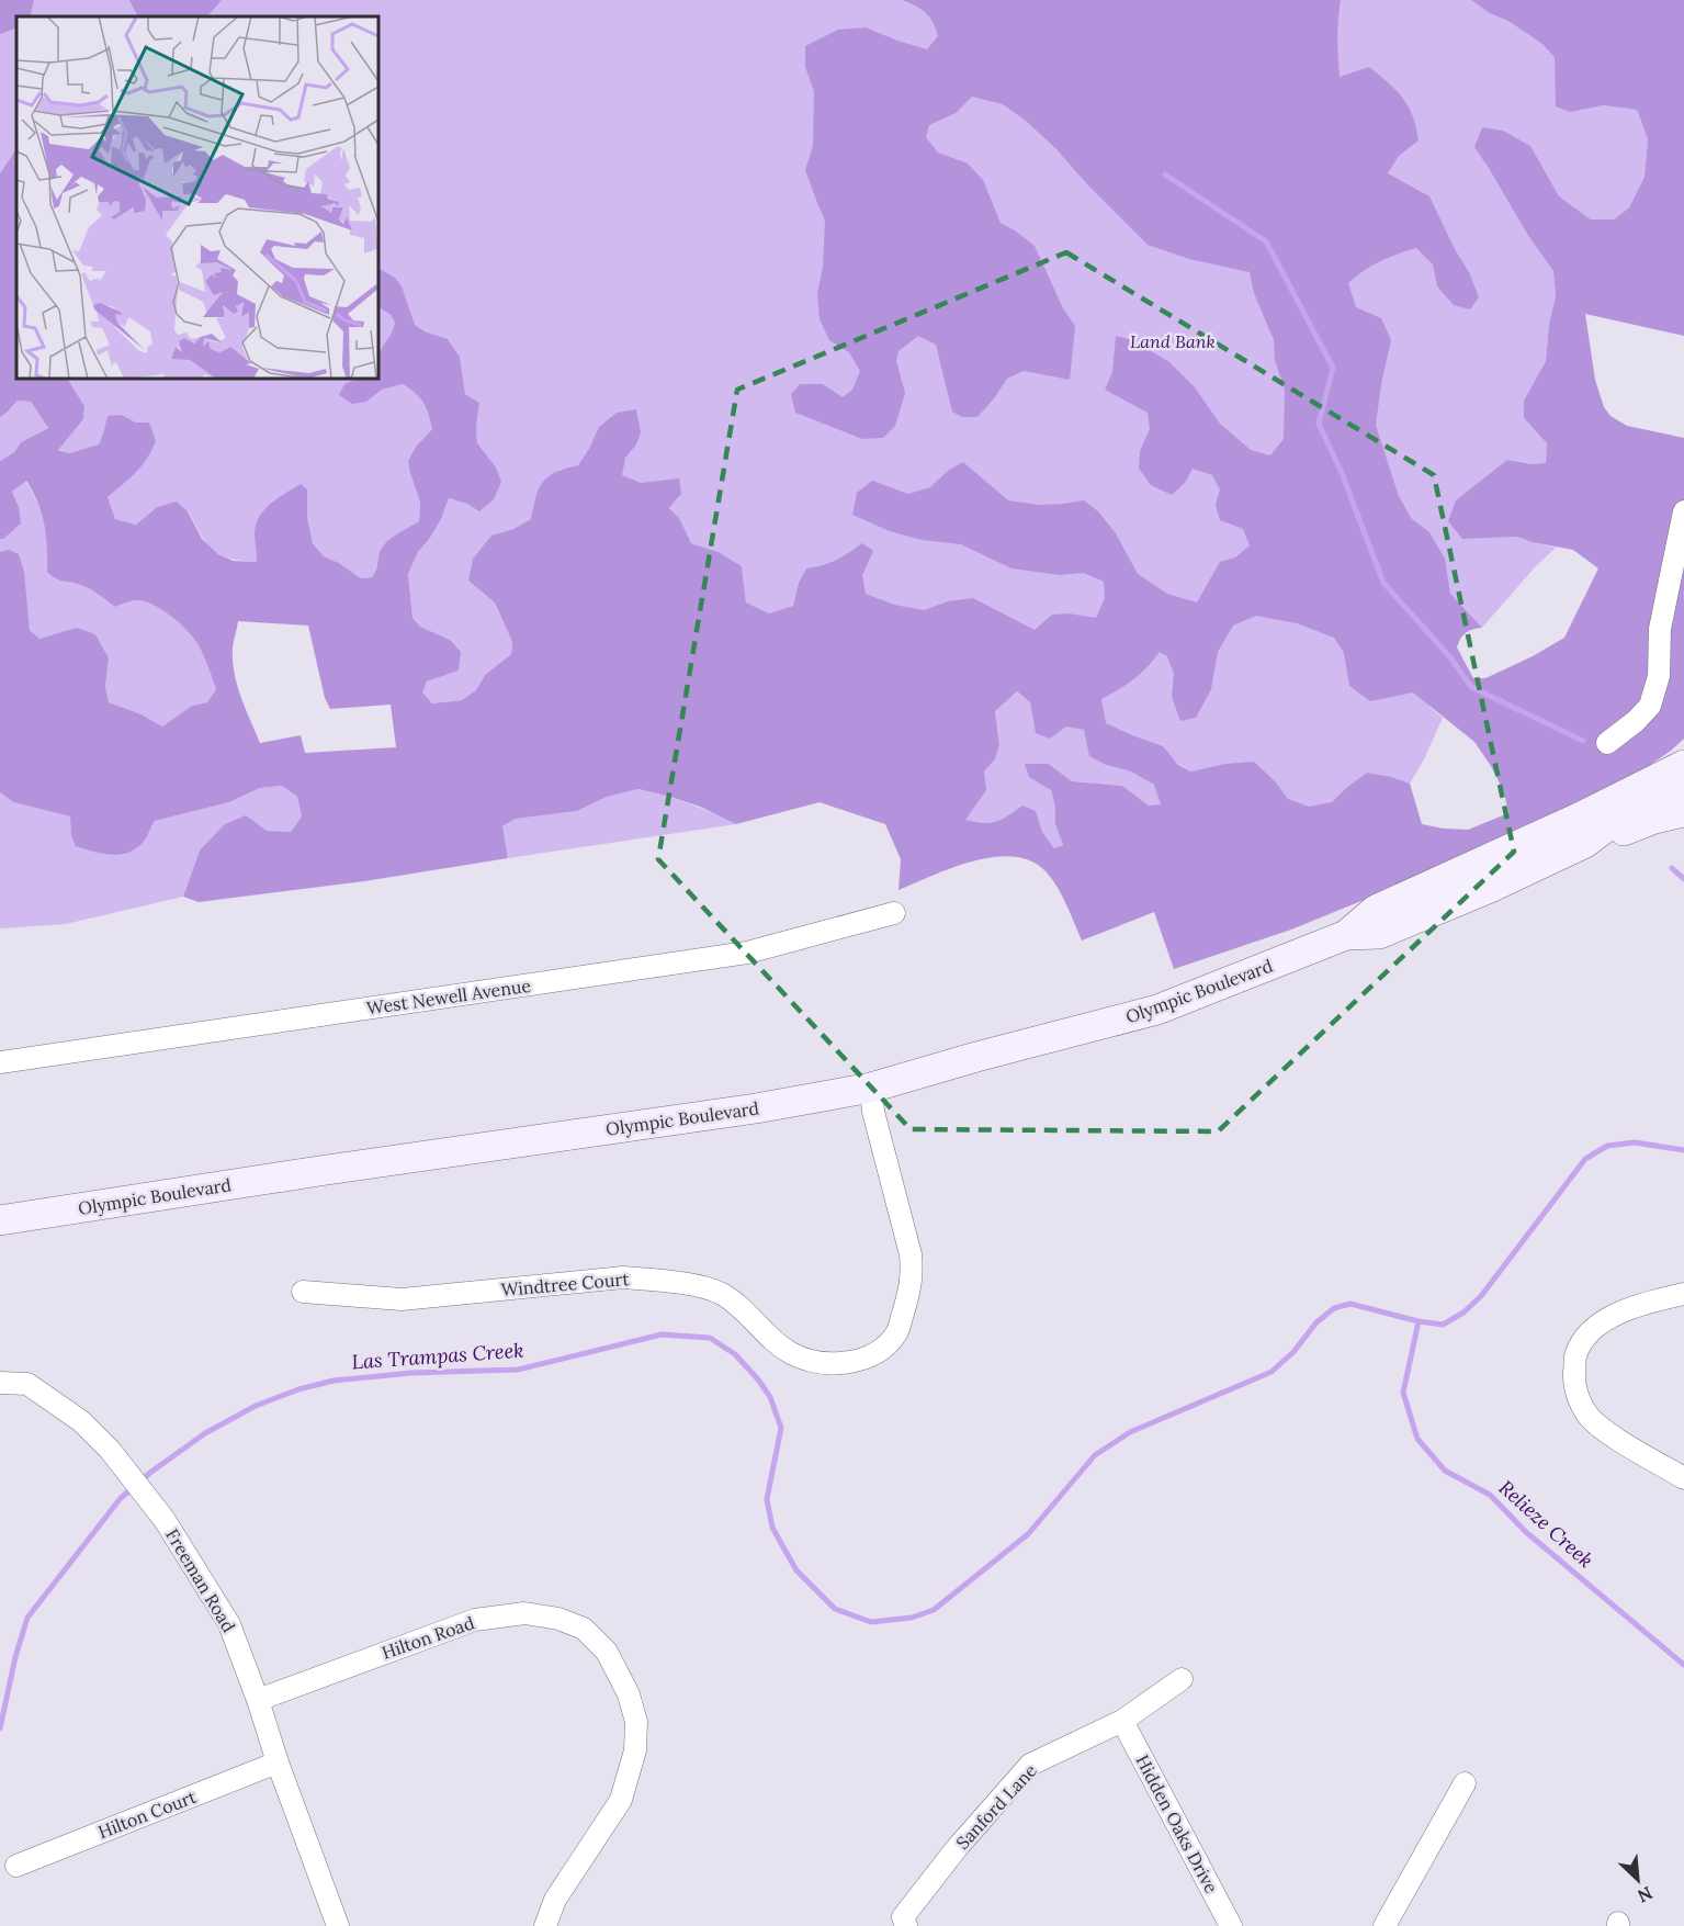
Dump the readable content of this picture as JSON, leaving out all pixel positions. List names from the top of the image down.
{
  "streets": {
    "main road": ["Olympic Boulevard"],
    "street": [
      "West Newell Avenue",
      "Windtree Court",
      "Freeman Road",
      "Hilton Road",
      "Sanford Lane",
      "Hilton Court",
      "Hidden Oaks Drive"
    ]
  },
  "crossings": [
    ["Olympic Boulevard", "Windtree Court"],
    ["Freeman Road", "Hilton Road"],
    ["Freeman Road", "Hilton Court"],
    ["Sanford Lane", "Hidden Oaks Drive"]
  ],
  "water": ["Las Trampas Creek", "Relieze Creek"],
  "parks": ["Land Bank"],
  "north": "bottom right"
}
